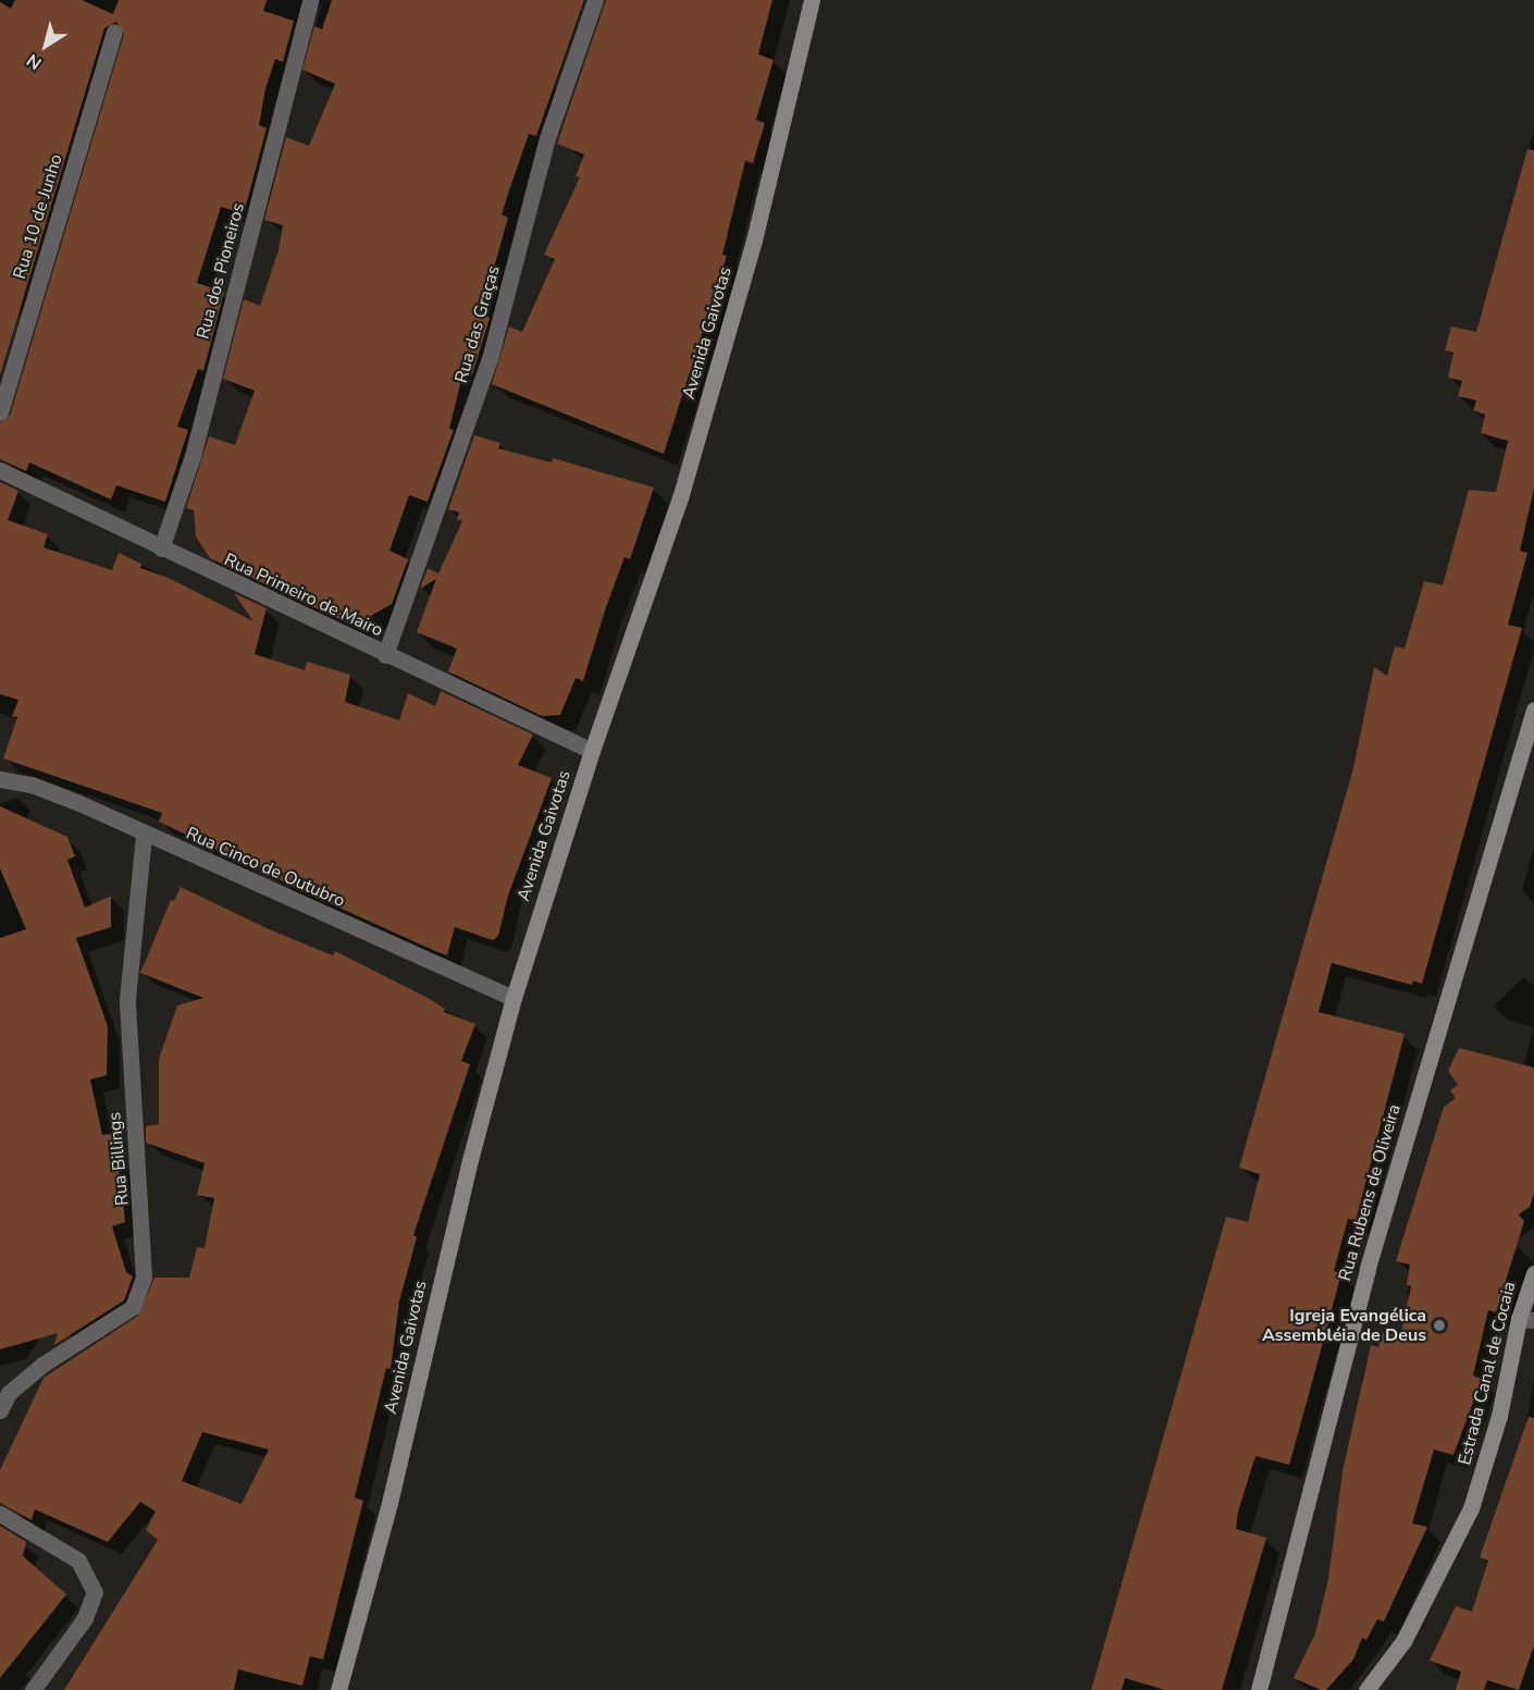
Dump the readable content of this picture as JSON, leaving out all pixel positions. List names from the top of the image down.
{
  "streets": {
    "street": [
      "Rua 10 de Junho",
      "Rua dos Pioneiros",
      "Rua das Graças",
      "Avenida Gaivotas",
      "Rua Primeiro de Mairo",
      "Rua Cinco de Outubro",
      "Rua Billings",
      "Rua Rubens de Oliveira",
      "Estrada Canal de Cocaia"
    ]
  },
  "crossings": [
    ["Rua dos Pioneiros", "Rua Primeiro de Mairo"],
    ["Rua das Graças", "Rua Primeiro de Mairo"],
    ["Avenida Gaivotas", "Rua Primeiro de Mairo"],
    ["Avenida Gaivotas", "Rua Cinco de Outubro"],
    ["Rua Cinco de Outubro", "Rua Billings"]
  ],
  "places": ["Igreja Evangélica Assembléia de Deus"],
  "north": "bottom left"
}
